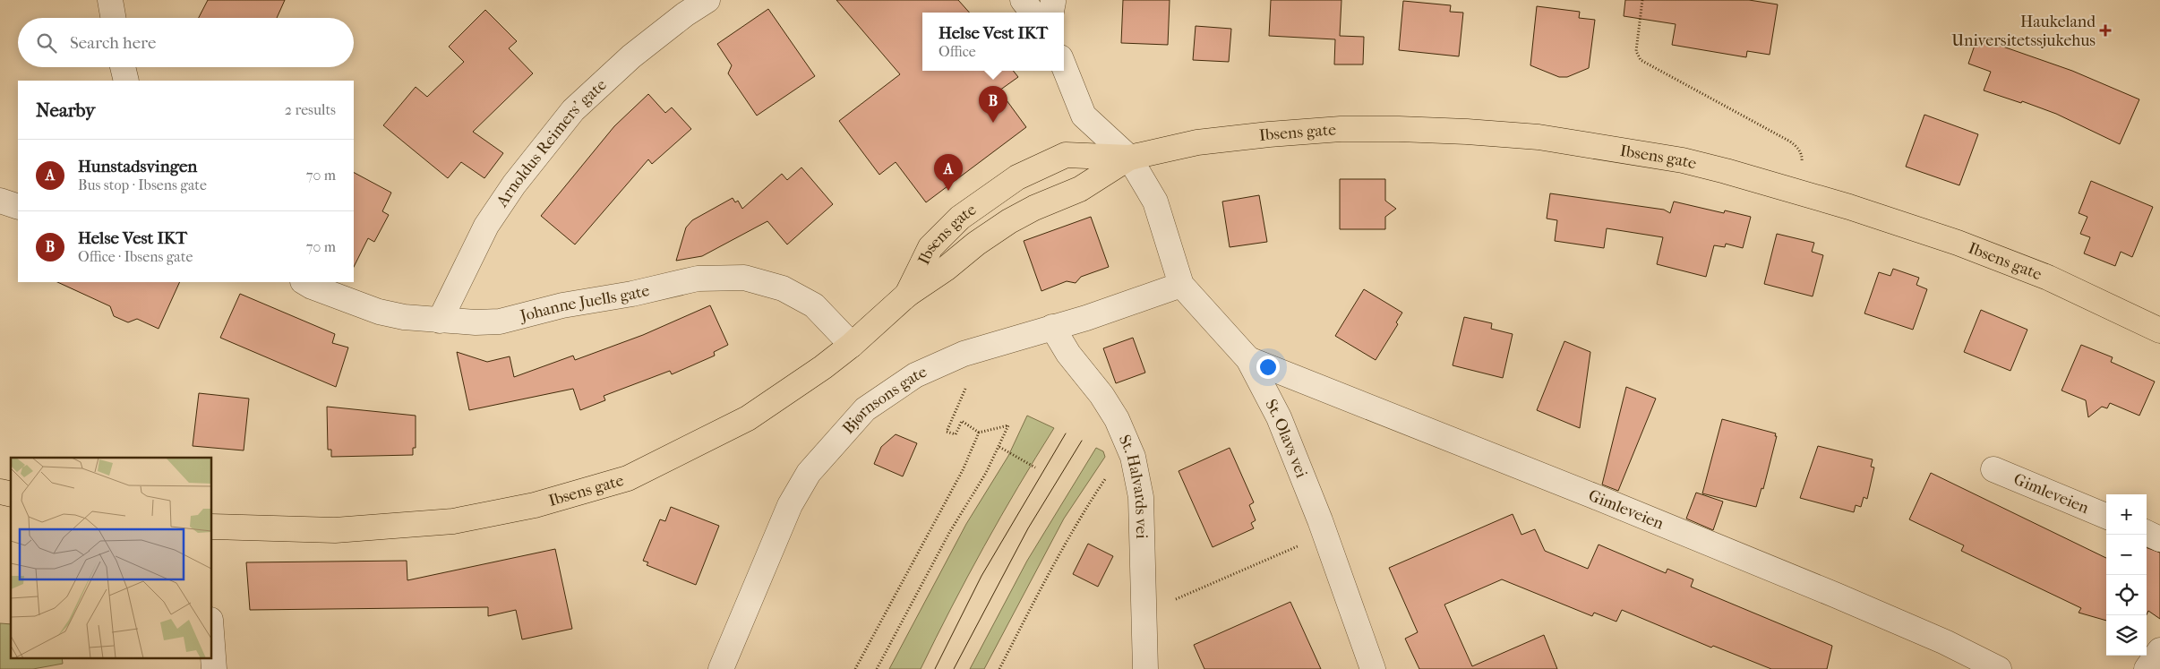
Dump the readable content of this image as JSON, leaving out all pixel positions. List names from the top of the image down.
{
  "streets": {
    "main road": ["Ibsens gate"],
    "street": [
      "Arnoldus Reimers' gate",
      "Johanne Juells gate",
      "Bjørnsons gate",
      "St. Olavs vei",
      "St. Halvards vei",
      "Gimleveien"
    ]
  },
  "crossings": [
    ["Ibsens gate", "Johanne Juells gate"],
    ["Ibsens gate", "St. Olavs vei"],
    ["Arnoldus Reimers' gate", "Johanne Juells gate"],
    ["Bjørnsons gate", "St. Olavs vei"],
    ["Bjørnsons gate", "St. Halvards vei"],
    ["St. Olavs vei", "Gimleveien"]
  ],
  "places": {
    "health": ["Haukeland Universitetssjukehus"]
  },
  "page": {
    "popup": ["Helse Vest IKT", "Office"],
    "search": "Search here",
    "heading": ["Nearby", "2 results"],
    "pins": ["B", "A"],
    "list": [
      {
        "mark": "A",
        "name": "Hunstadsvingen",
        "note": "Bus stop · Ibsens gate",
        "value": "70 m"
      },
      {
        "mark": "B",
        "name": "Helse Vest IKT",
        "note": "Office · Ibsens gate",
        "value": "70 m"
      }
    ],
    "map_buttons": ["+", "−"]
  }
}
